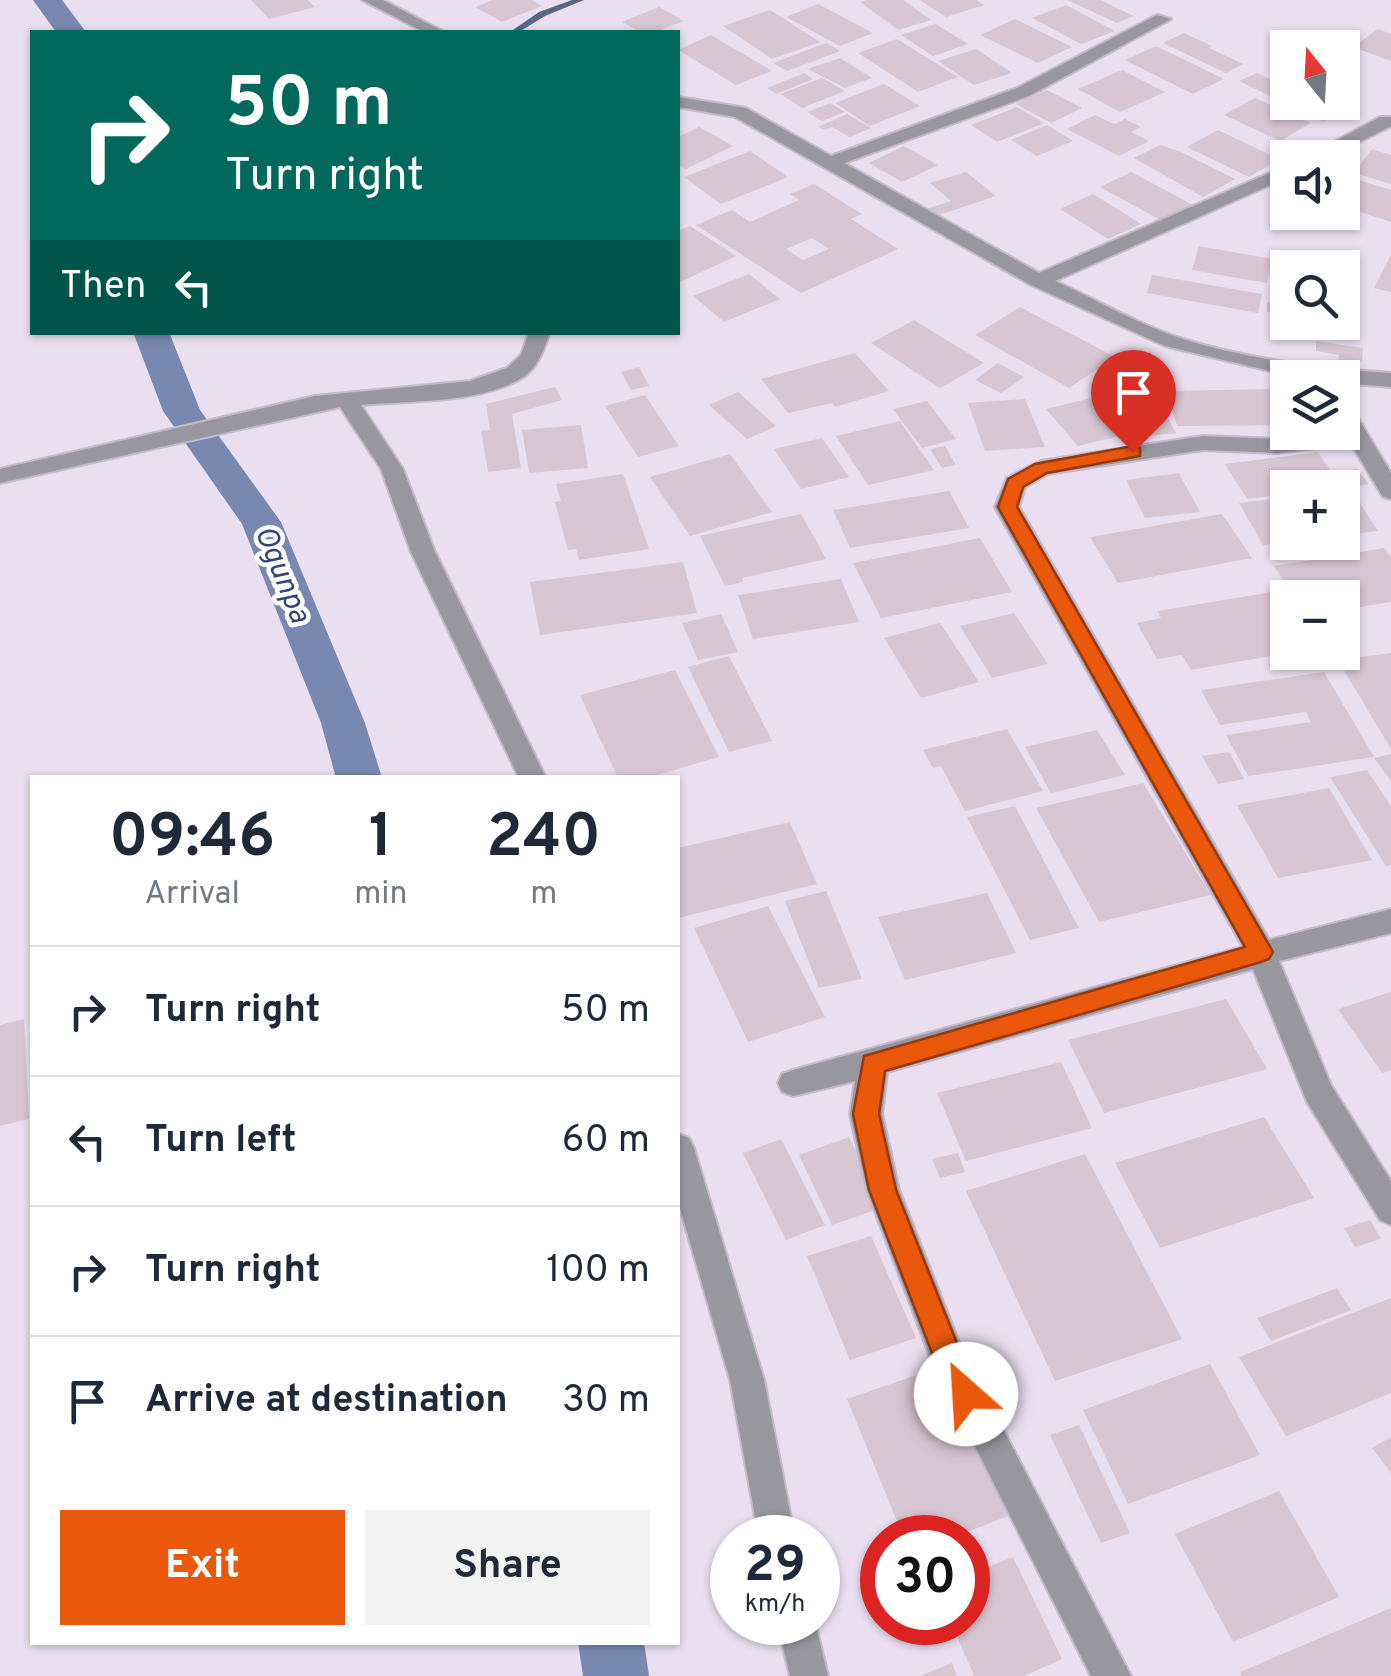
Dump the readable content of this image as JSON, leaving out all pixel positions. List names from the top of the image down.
{
  "water": ["Ogunpa"],
  "north": "top",
  "page": {
    "map_buttons": ["+", "−"],
    "turn": ["50 m", "Turn right"],
    "then": "Then",
    "eta": [
      "09:46",
      "Arrival",
      "1",
      "min",
      "240",
      "m"
    ],
    "list": [
      {
        "name": "Turn right",
        "value": "50 m"
      },
      {
        "name": "Turn left",
        "value": "60 m"
      },
      {
        "name": "Turn right",
        "value": "100 m"
      },
      {
        "name": "Arrive at destination",
        "value": "30 m"
      }
    ],
    "buttons": ["Exit", "Share"],
    "speed": "29 km/h",
    "limit": "30"
  }
}
